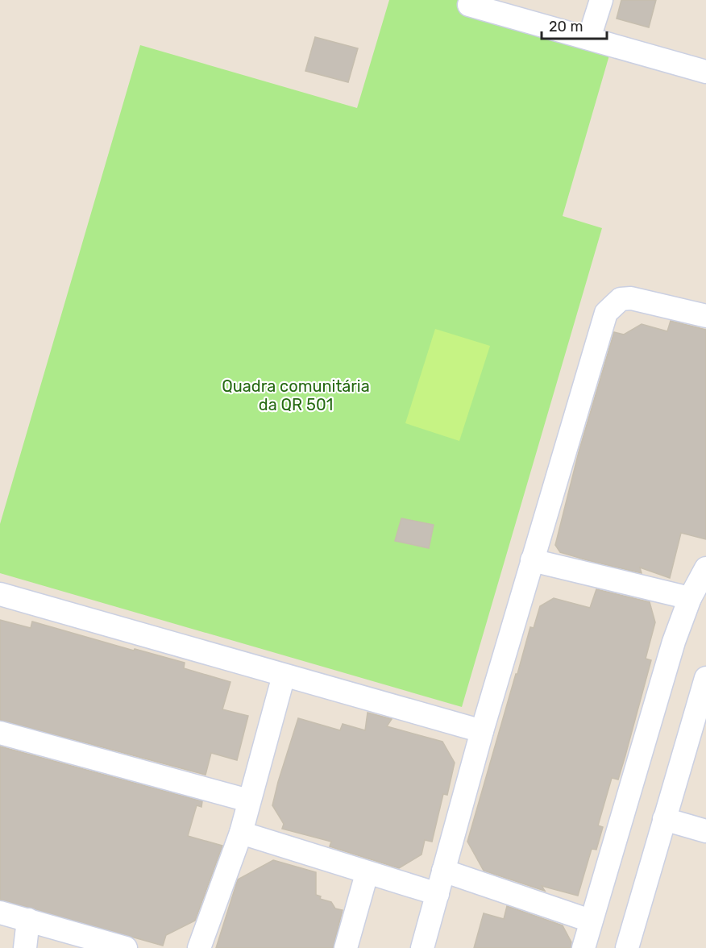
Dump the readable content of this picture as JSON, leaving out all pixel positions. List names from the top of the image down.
{
  "parks": ["Quadra comunitária da QR 501"],
  "scale_bar": "20 m"
}
